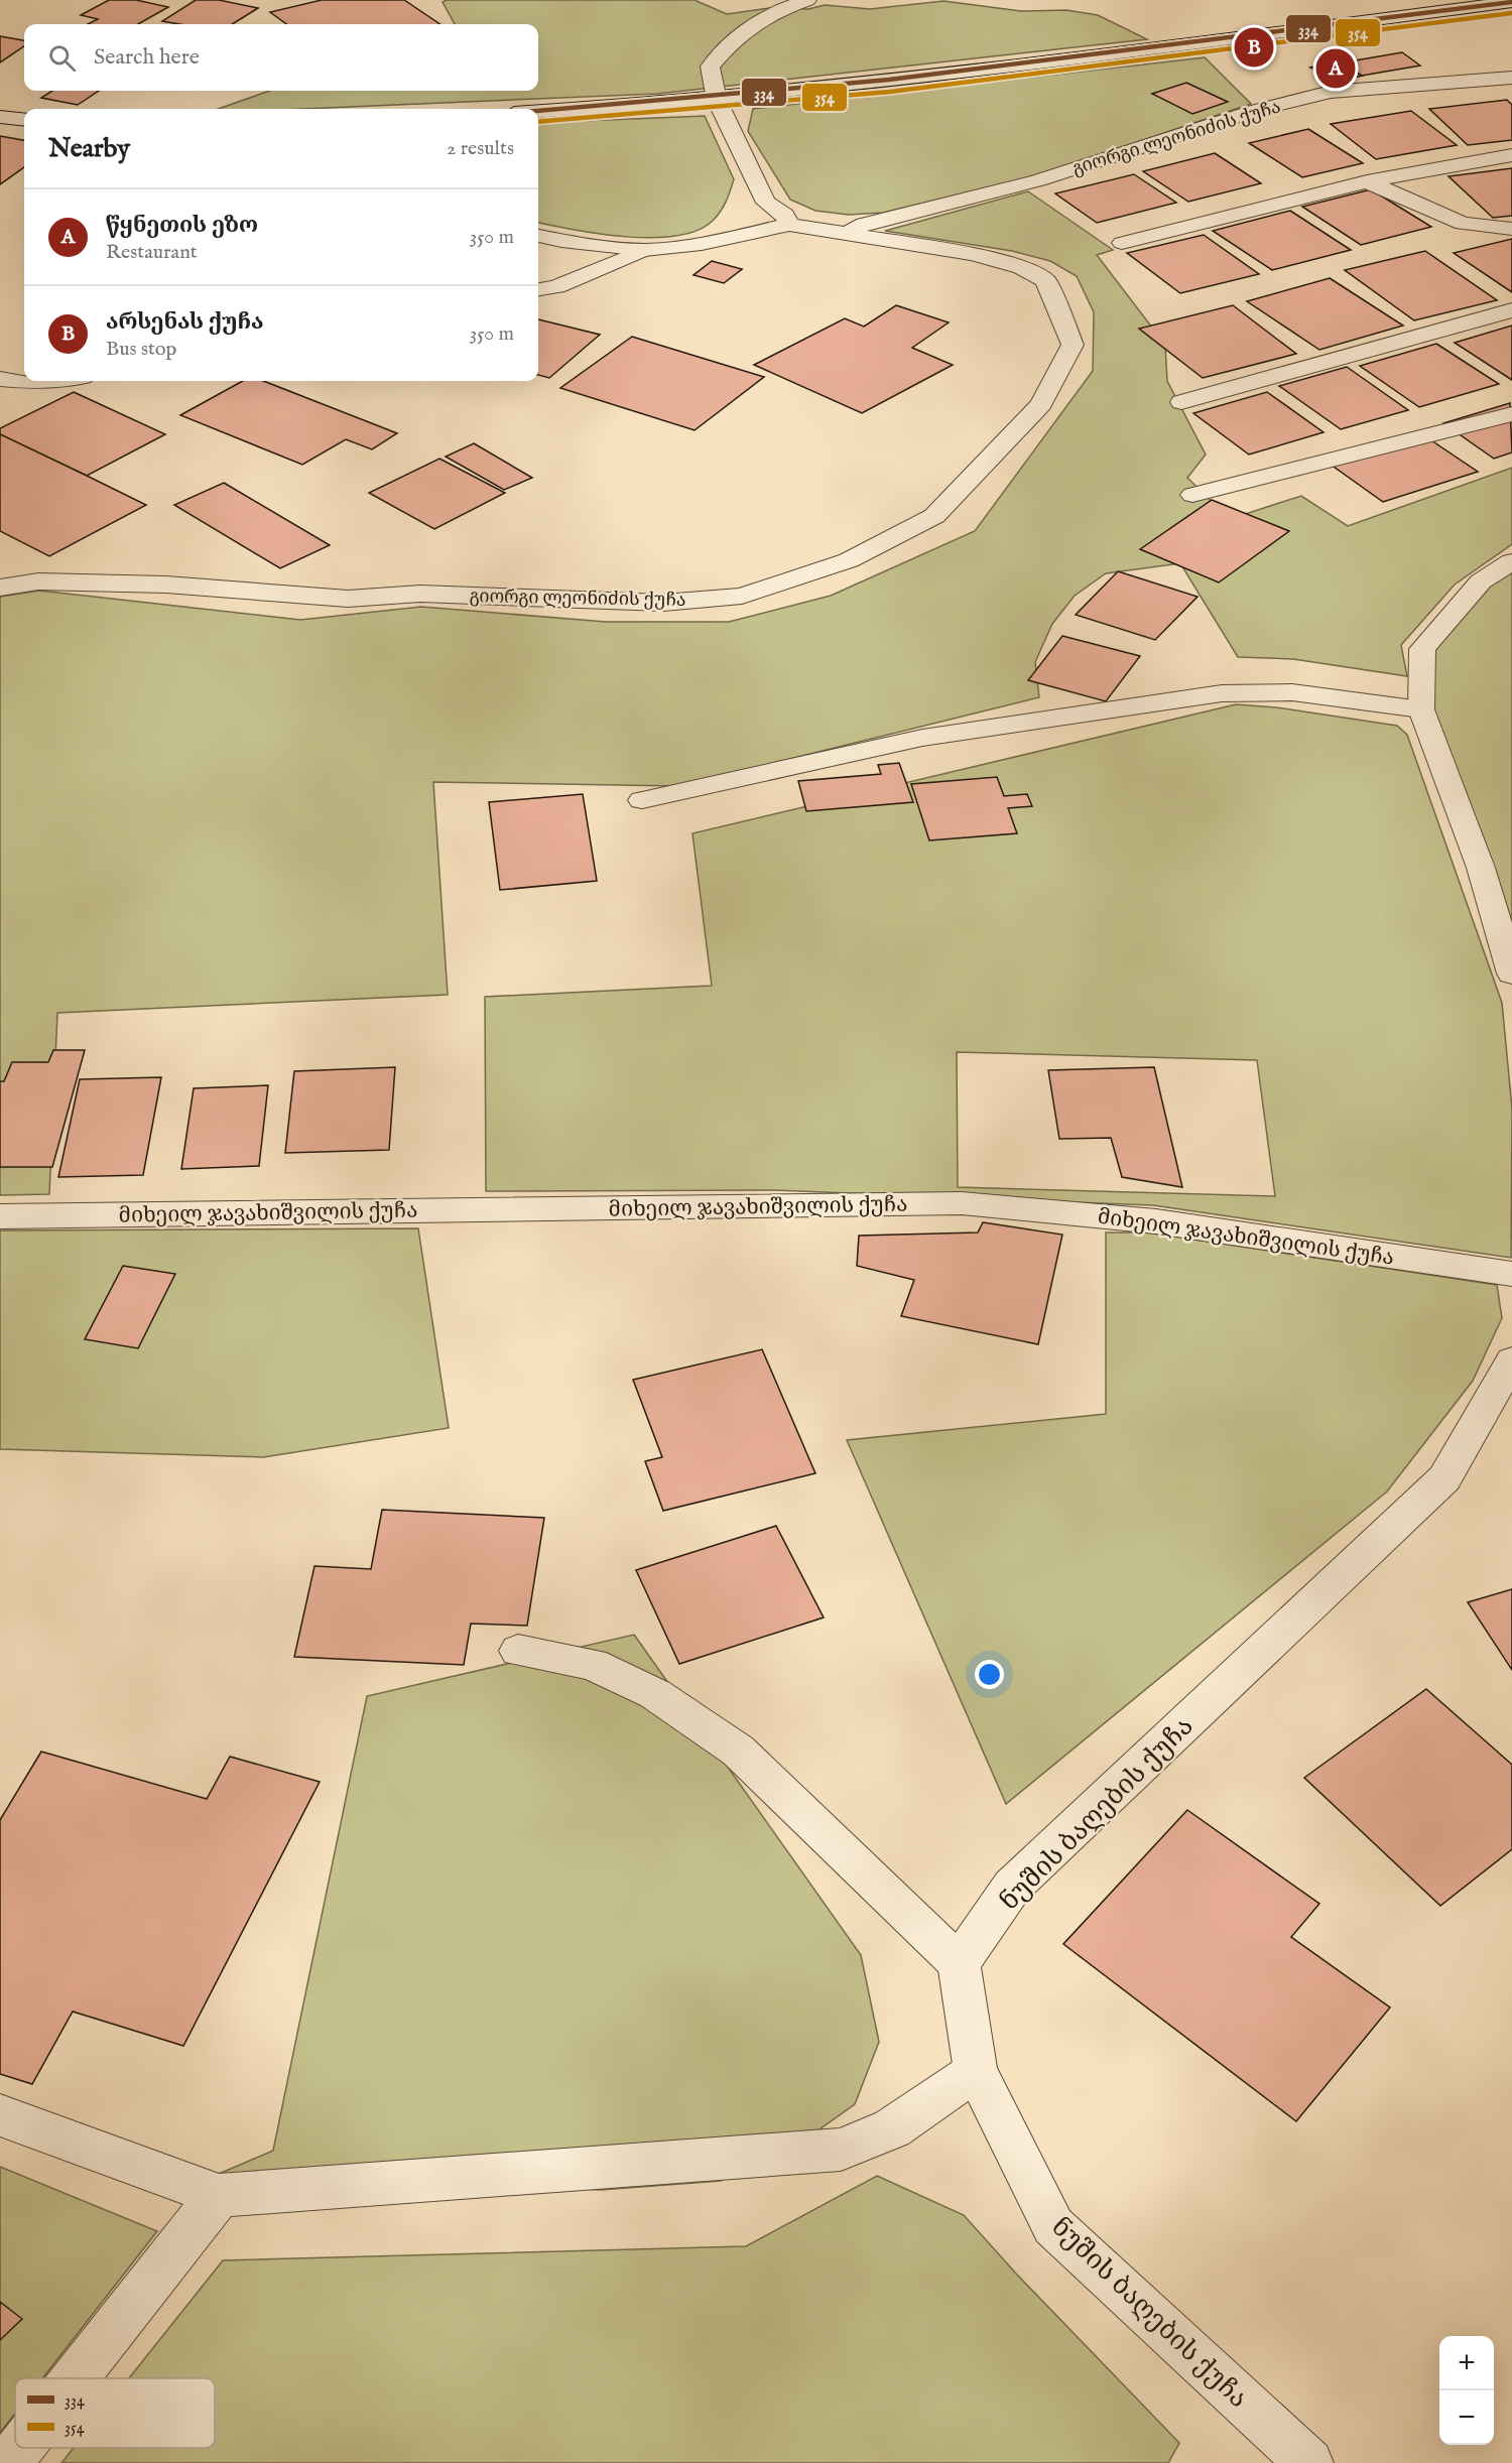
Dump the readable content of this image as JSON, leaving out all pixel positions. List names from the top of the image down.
{
  "streets": {
    "street": ["გიორგი ლეონიძის ქუჩა", "მიხეილ ჯავახიშვილის ქუჩა", "ნუშის ბაღების ქუჩა"]
  },
  "lines": ["transit line 334", "transit line 354"],
  "legend": ["334", "354"],
  "page": {
    "search": "Search here",
    "pins": ["B", "A"],
    "heading": ["Nearby", "2 results"],
    "list": [
      {
        "mark": "A",
        "name": "წყნეთის ეზო",
        "note": "Restaurant",
        "value": "350 m"
      },
      {
        "mark": "B",
        "name": "არსენას ქუჩა",
        "note": "Bus stop",
        "value": "350 m"
      }
    ],
    "map_buttons": ["+", "−"]
  }
}
